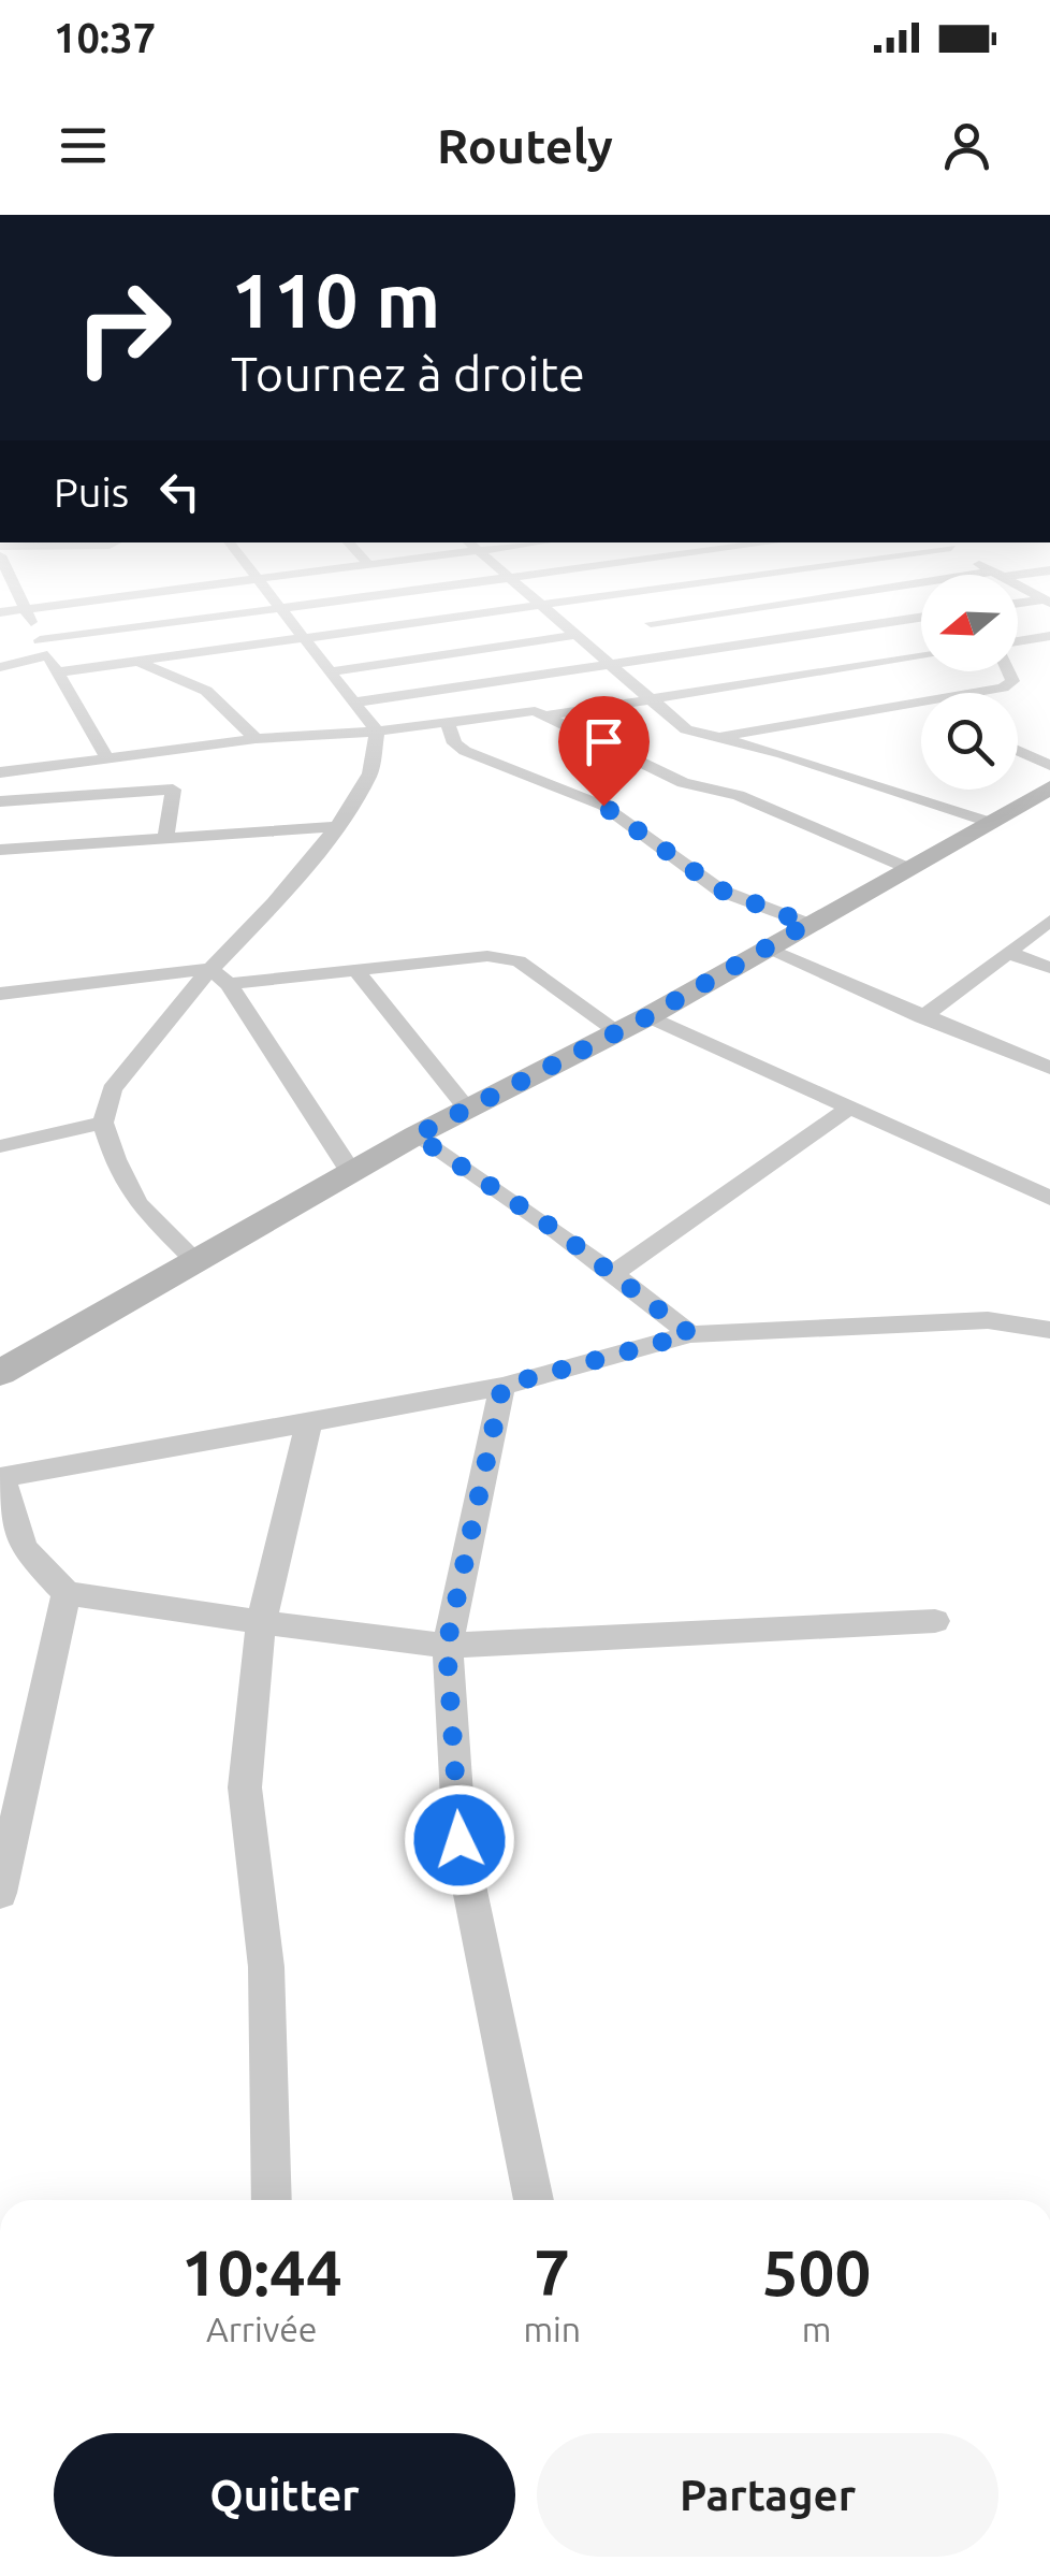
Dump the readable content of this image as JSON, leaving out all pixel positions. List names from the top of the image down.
{
  "north": "left",
  "page": {
    "status": "10:37",
    "header": "Routely",
    "turn": ["110 m", "Tournez à droite"],
    "then": "Puis",
    "eta": [
      "10:44",
      "Arrivée",
      "7",
      "min",
      "500",
      "m"
    ],
    "buttons": ["Quitter", "Partager"]
  }
}
